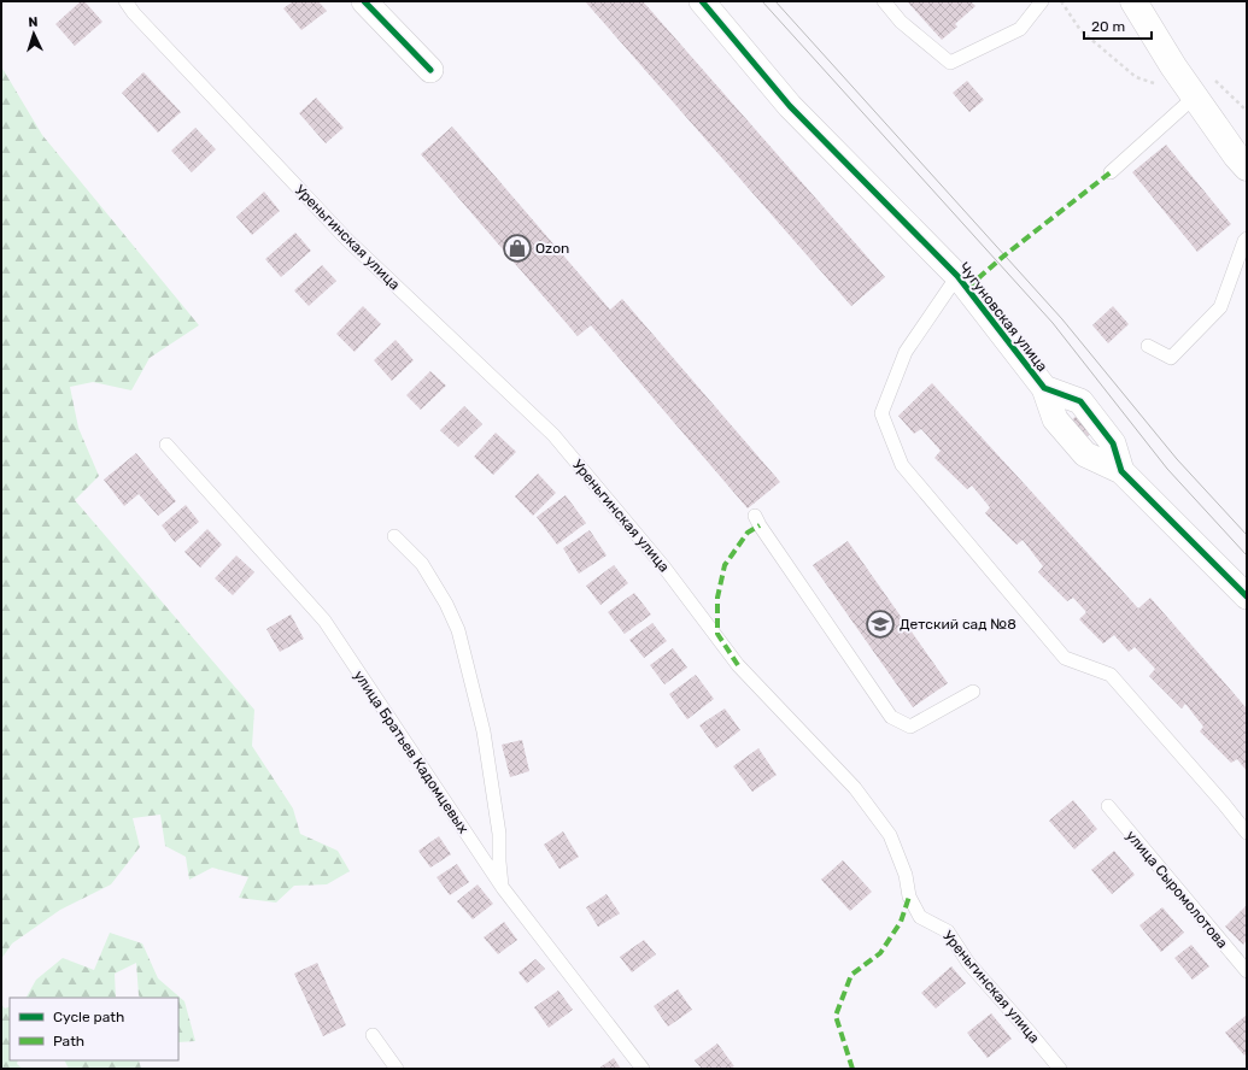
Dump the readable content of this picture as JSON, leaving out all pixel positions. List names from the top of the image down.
{
  "streets": {
    "street": ["Чугуновская улица"],
    "lane": ["Уреньгинская улица", "улица Братьев Кадомцевых", "улица Сыромолотова"]
  },
  "places": {
    "shop": ["Ozon"],
    "school or university": ["Детский сад №8"]
  },
  "legend": ["Cycle path", "Path"],
  "scale_bar": "20 m",
  "north": "top"
}
